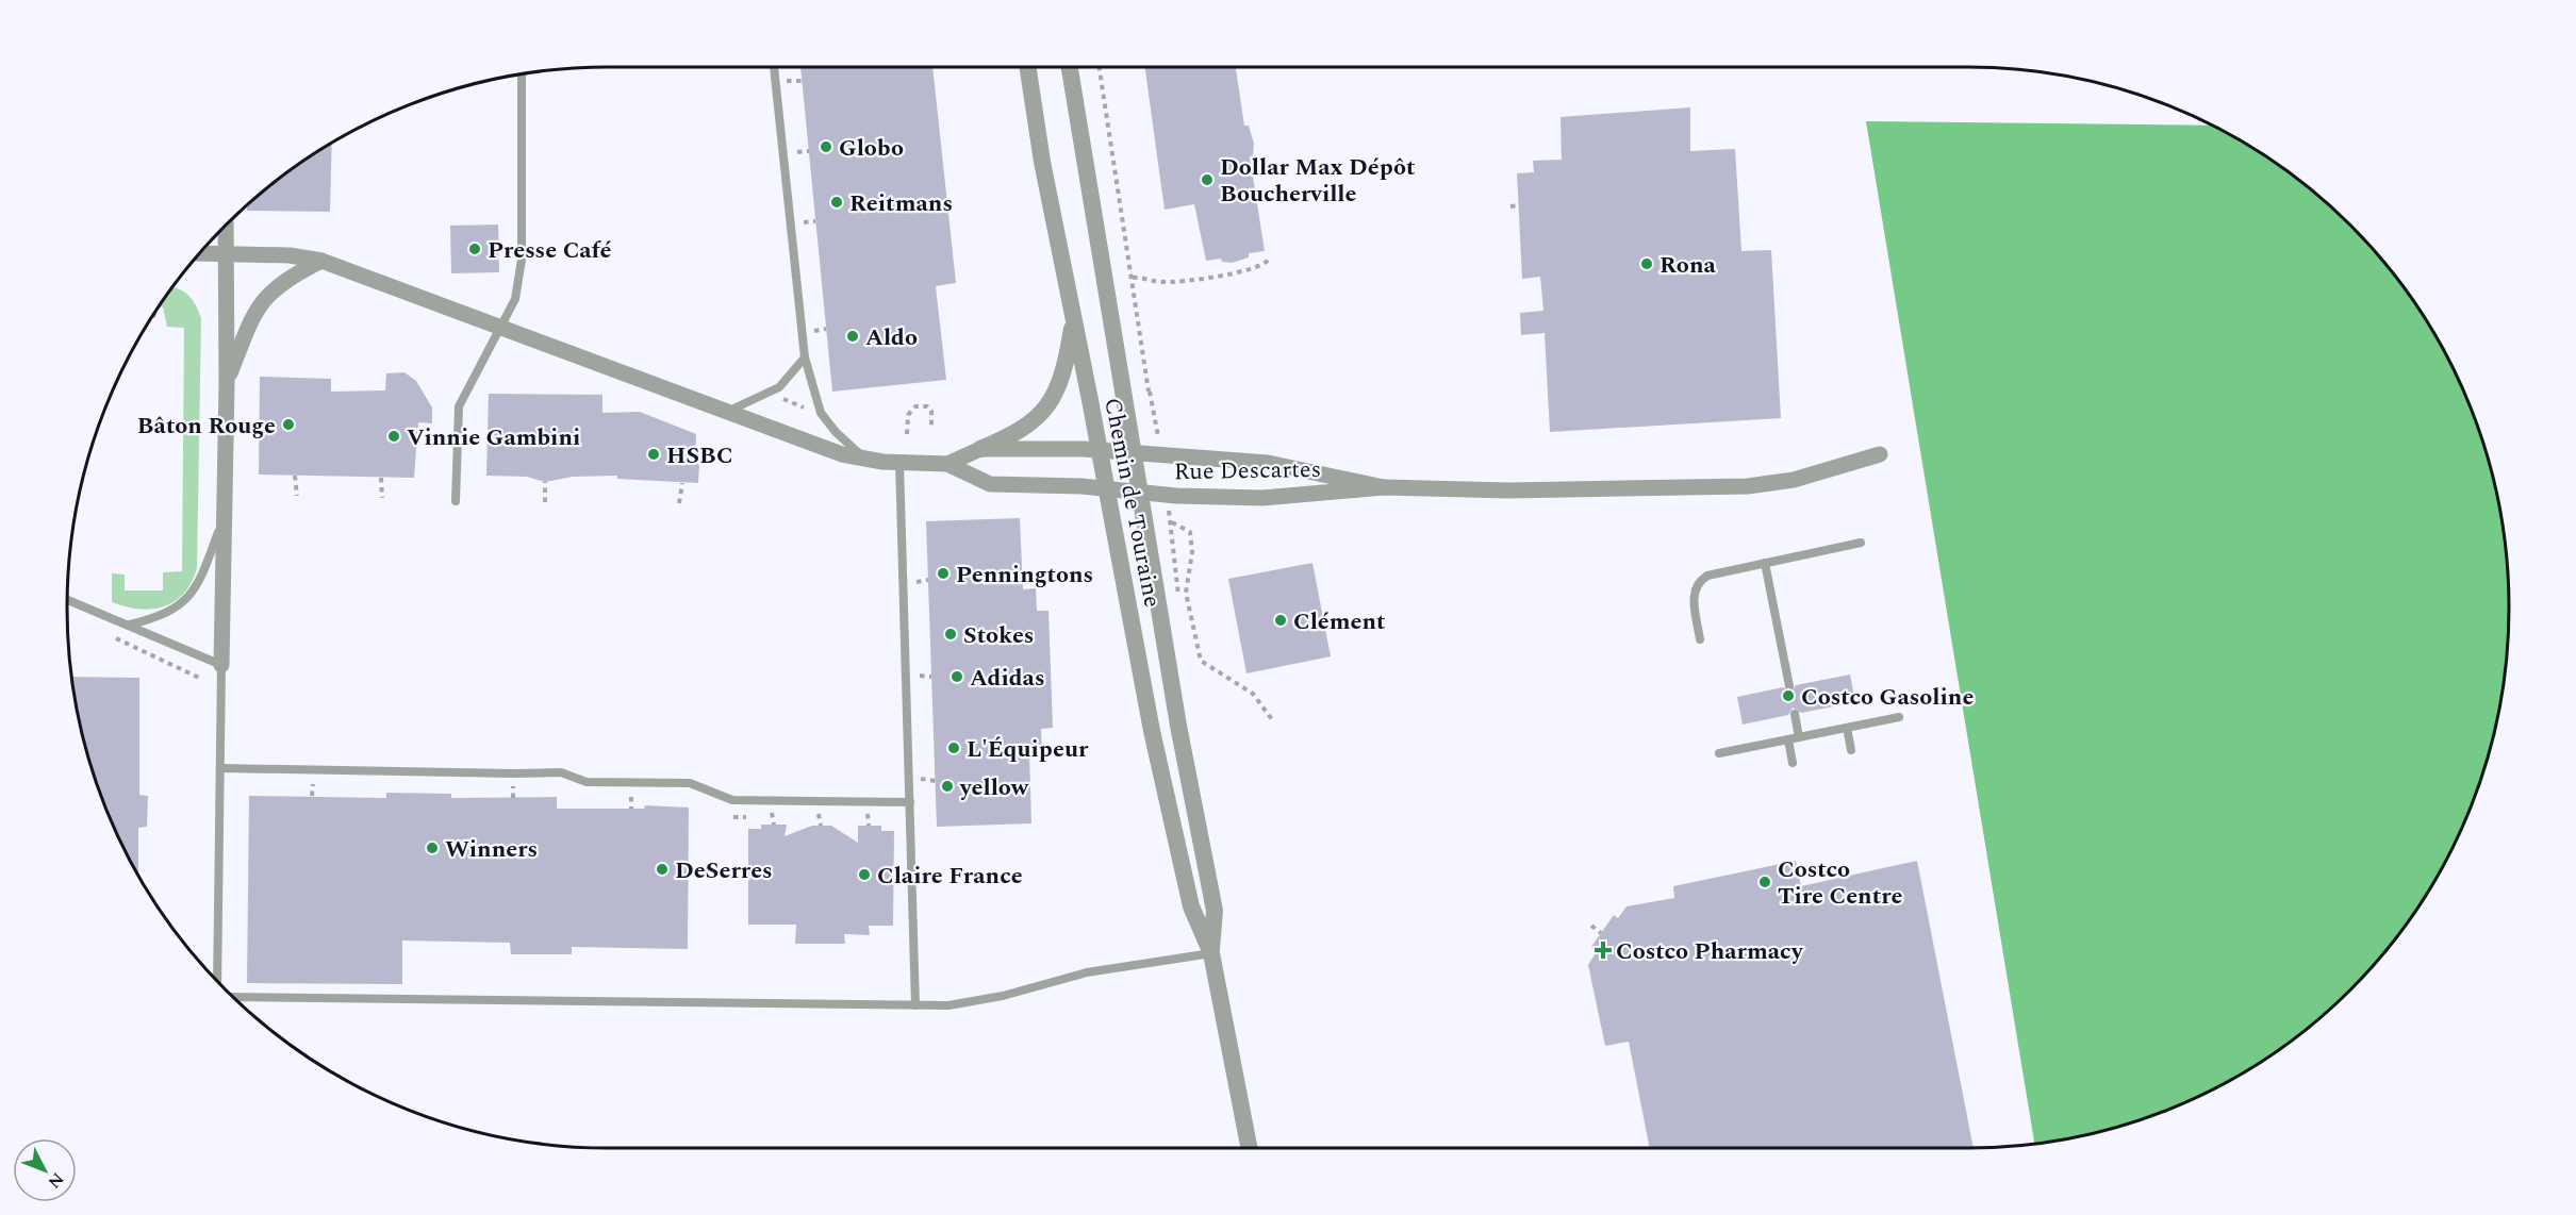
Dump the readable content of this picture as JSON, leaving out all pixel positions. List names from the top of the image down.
{
  "streets": {
    "street": ["Rue Descartes", "Chemin de Touraine"]
  },
  "crossings": [
    ["Rue Descartes", "Chemin de Touraine"]
  ],
  "places": {
    "other": [
      "Globo",
      "Dollar Max Dépôt Boucherville",
      "Reitmans",
      "Presse Café",
      "Rona",
      "Aldo",
      "Bâton Rouge",
      "Vinnie Gambini",
      "HSBC",
      "Penningtons",
      "Clément",
      "Stokes",
      "Adidas",
      "Costco Gasoline",
      "L'Équipeur",
      "yellow",
      "Winners",
      "DeSerres",
      "Claire France",
      "Costco Tire Centre"
    ],
    "health": ["Costco Pharmacy"]
  },
  "north": "bottom right"
}
